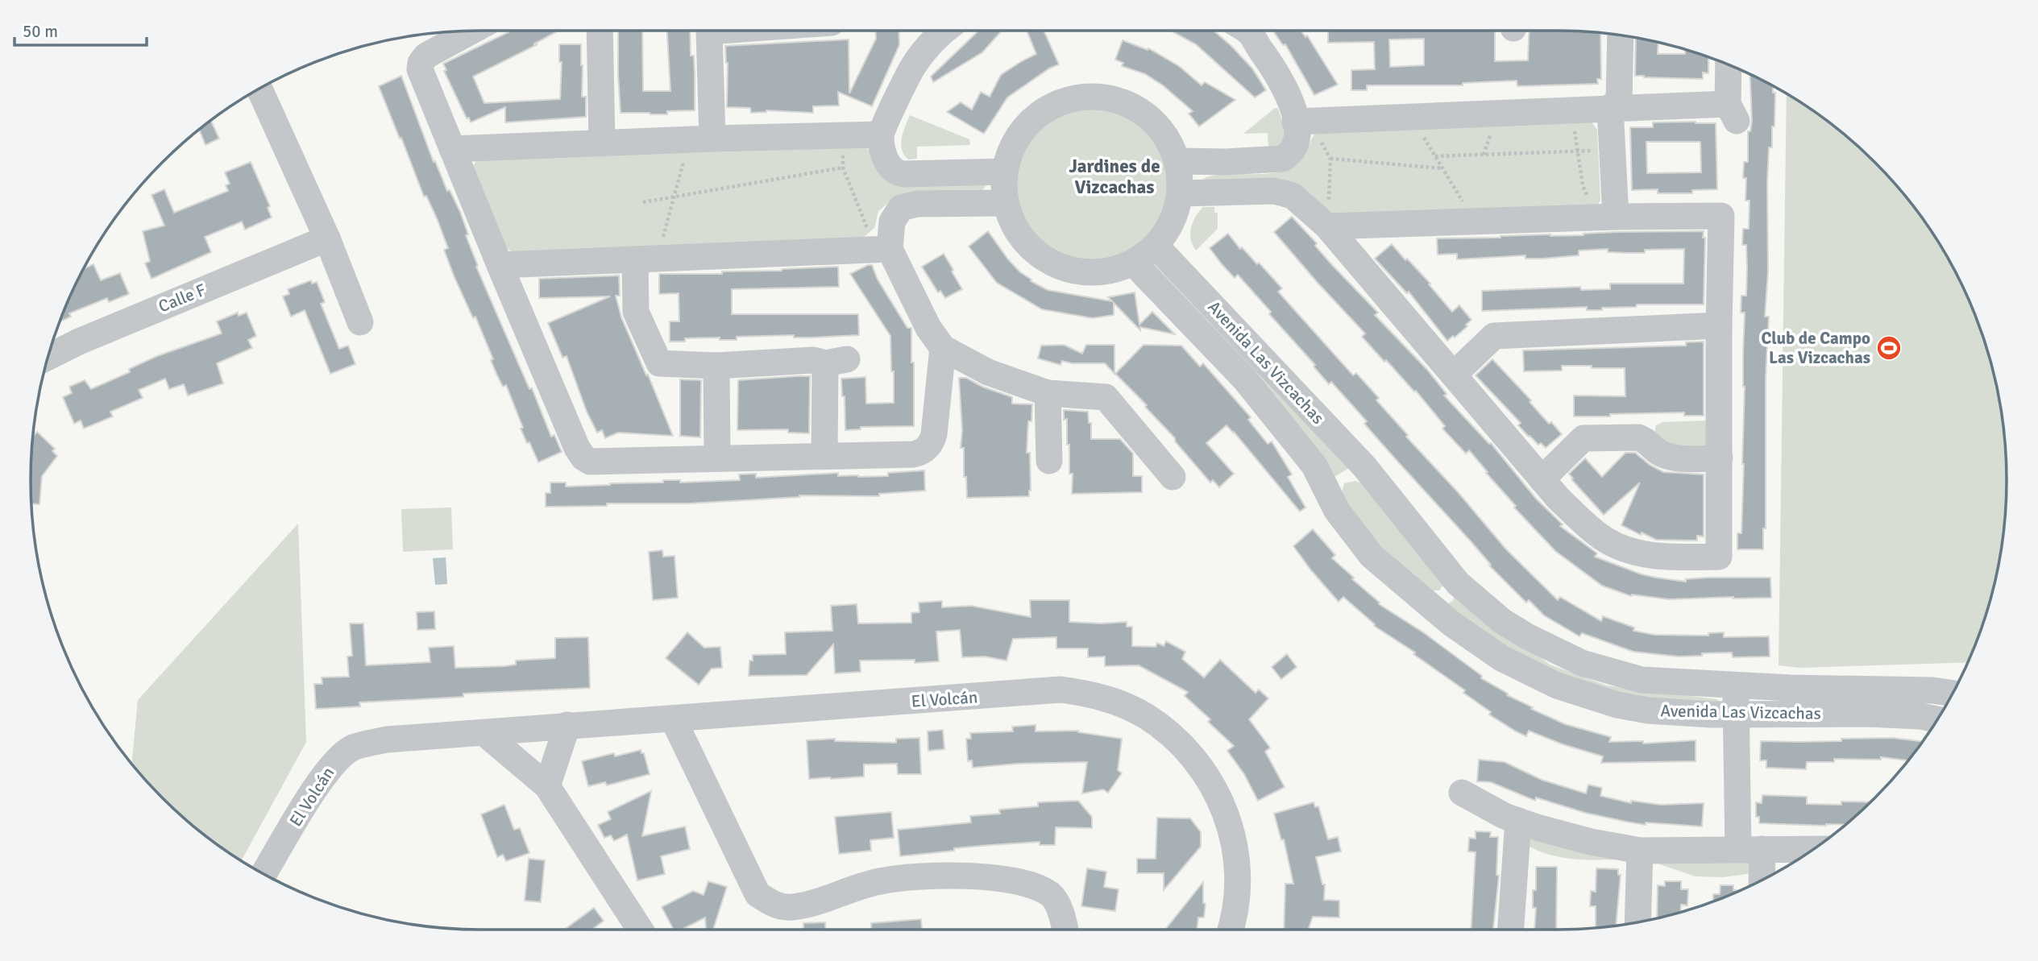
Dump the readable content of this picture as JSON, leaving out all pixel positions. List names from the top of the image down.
{
  "streets": {
    "street": ["Calle F", "Avenida Las Vizcachas", "El Volcán"]
  },
  "districts": ["Jardines de Vizcachas"],
  "places": {
    "sports": ["Club de Campo Las Vizcachas"]
  },
  "scale_bar": "50 m"
}
